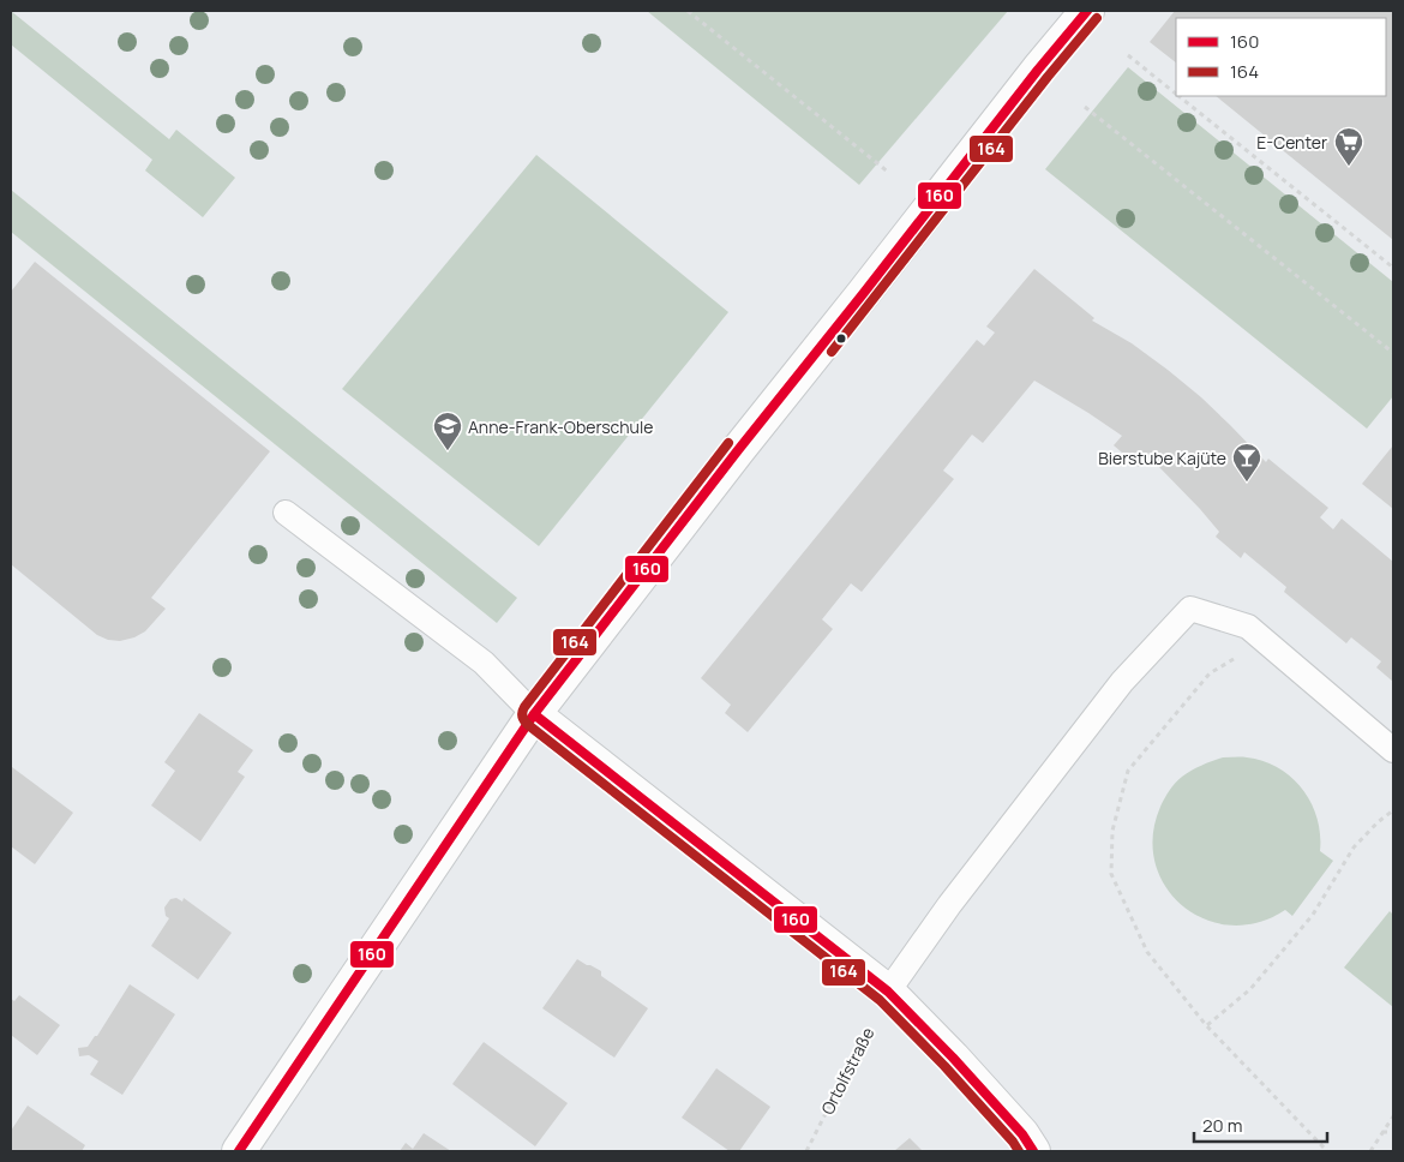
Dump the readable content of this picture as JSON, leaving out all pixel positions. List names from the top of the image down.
{
  "streets": {
    "path": ["Ortolfstraße"]
  },
  "places": {
    "supermarket": ["E-Center"],
    "school or university": ["Anne-Frank-Oberschule"],
    "bar": ["Bierstube Kajüte"]
  },
  "lines": ["transit line 160", "transit line 164"],
  "legend": ["160", "164"],
  "scale_bar": "20 m"
}
